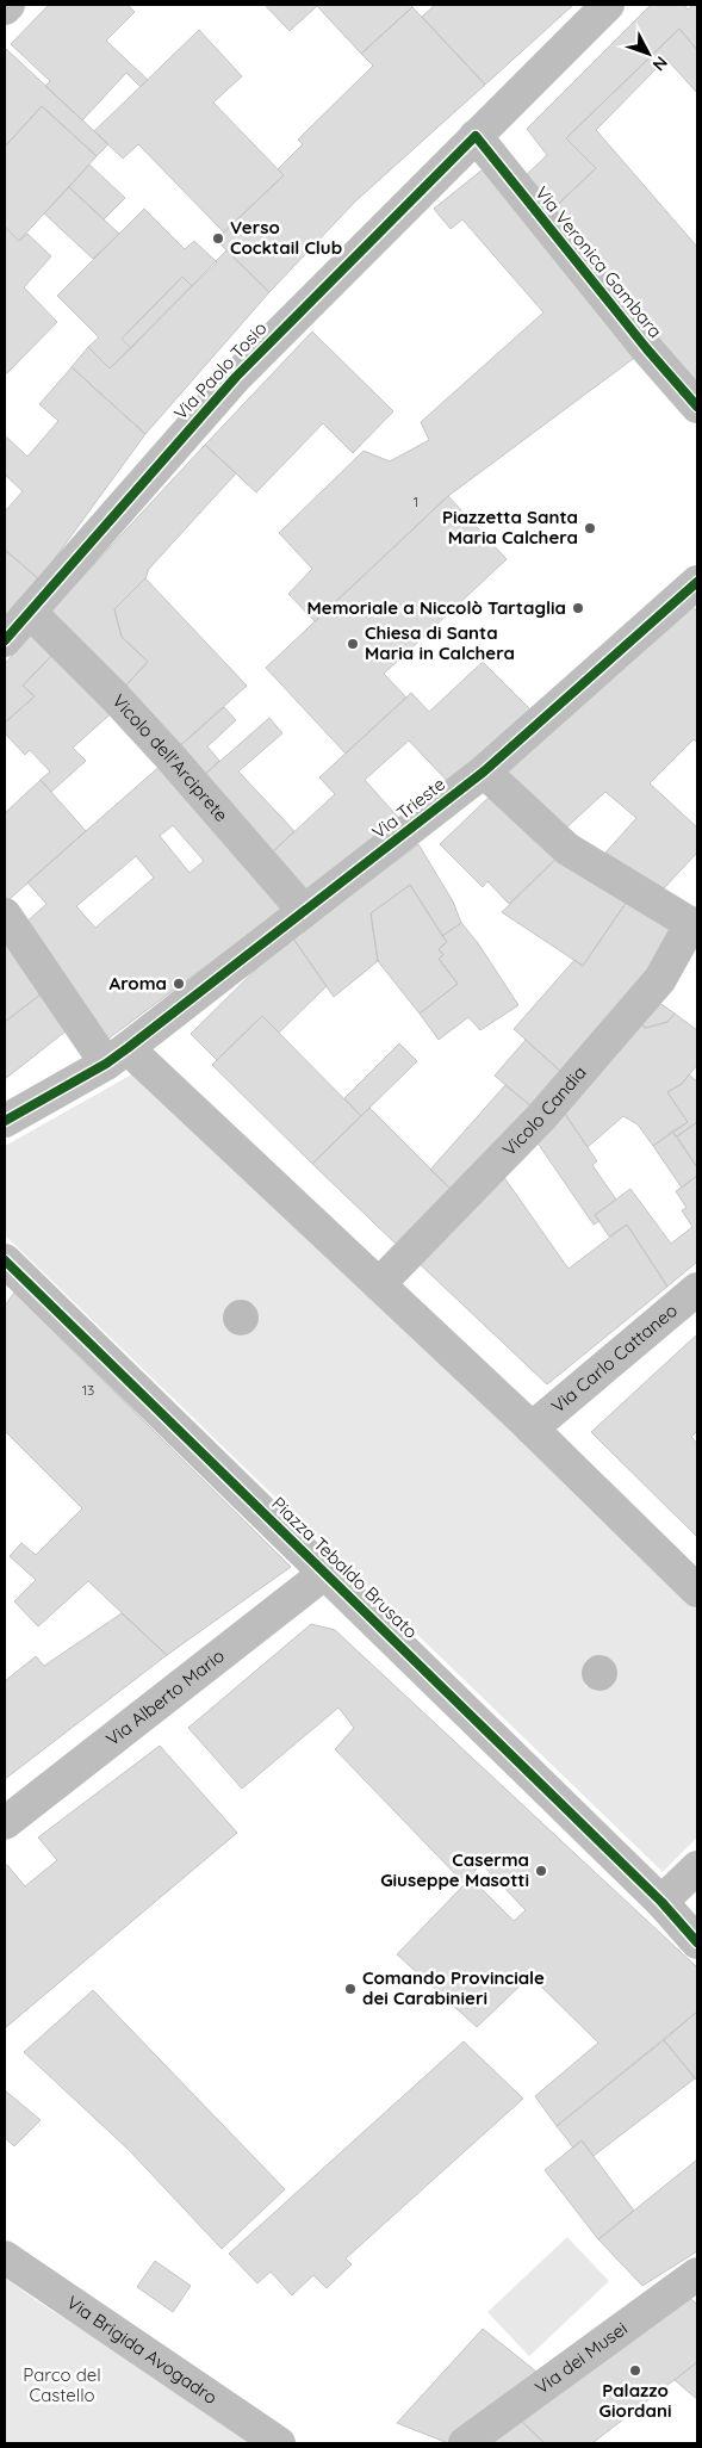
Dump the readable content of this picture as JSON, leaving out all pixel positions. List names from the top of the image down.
{
  "streets": {
    "street": [
      "Via Veronica Gambara",
      "Via Paolo Tosio",
      "Vicolo dell'Arciprete",
      "Via Trieste",
      "Vicolo Candia",
      "Via Carlo Cattaneo",
      "Piazza Tebaldo Brusato",
      "Via Alberto Mario",
      "Via Brigida Avogadro",
      "Via dei Musei"
    ]
  },
  "crossings": [
    ["Via Veronica Gambara", "Via Paolo Tosio"],
    ["Via Paolo Tosio", "Vicolo dell'Arciprete"],
    ["Vicolo dell'Arciprete", "Via Trieste"],
    ["Via Trieste", "Vicolo Candia"],
    ["Piazza Tebaldo Brusato", "Via Alberto Mario"]
  ],
  "parks": ["Parco del Castello"],
  "places": [
    "Verso Cocktail Club",
    "Piazzetta Santa Maria Calchera",
    "Memoriale a Niccolò Tartaglia",
    "Chiesa di Santa Maria in Calchera",
    "Aroma",
    "Caserma Giuseppe Masotti",
    "Comando Provinciale dei Carabinieri",
    "Palazzo Giordani"
  ],
  "house_numbers": ["1", "13"],
  "north": "bottom right"
}
